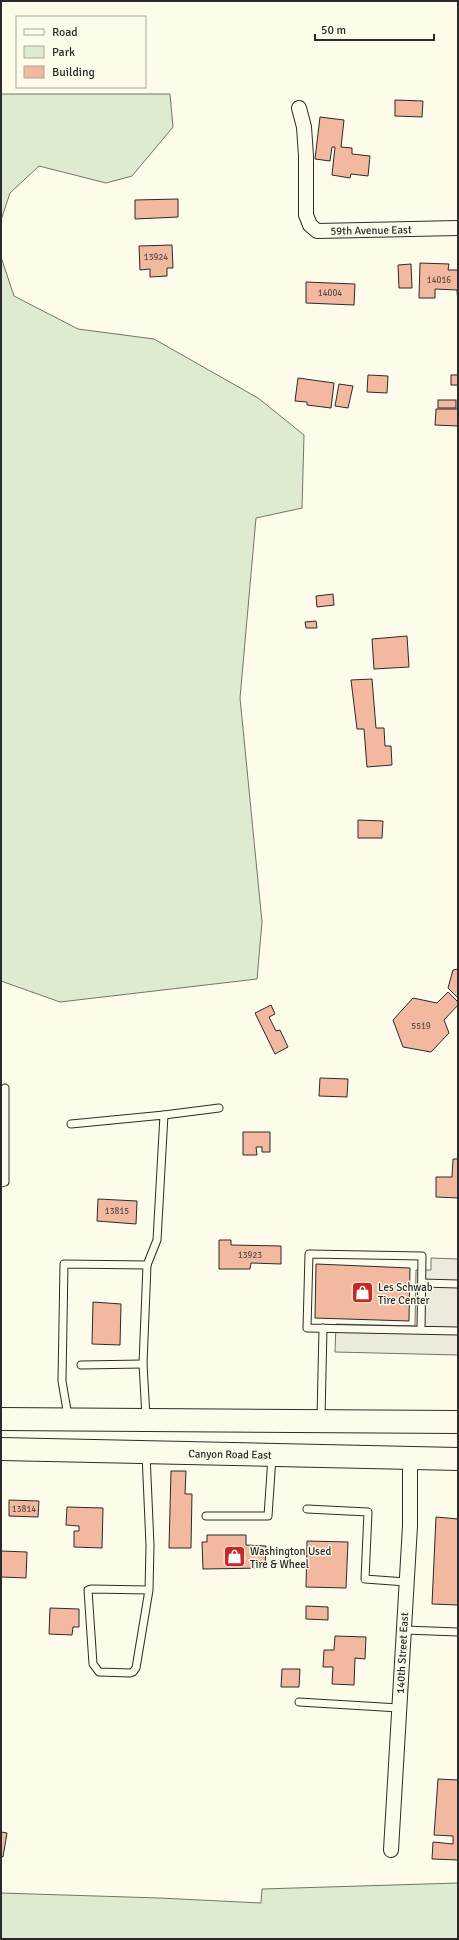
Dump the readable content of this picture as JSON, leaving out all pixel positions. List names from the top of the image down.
{
  "streets": {
    "main road": ["Canyon Road East"],
    "street": ["59th Avenue East", "140th Street East"]
  },
  "crossings": [
    ["Canyon Road East", "140th Street East"]
  ],
  "places": {
    "shop": ["Les Schwab Tire Center", "Washington Used Tire & Wheel"]
  },
  "house_numbers": [
    "13924",
    "14016",
    "14004",
    "5519",
    "13815",
    "13923",
    "13814"
  ],
  "legend": ["Road", "Park", "Building"],
  "scale_bar": "50 m"
}
